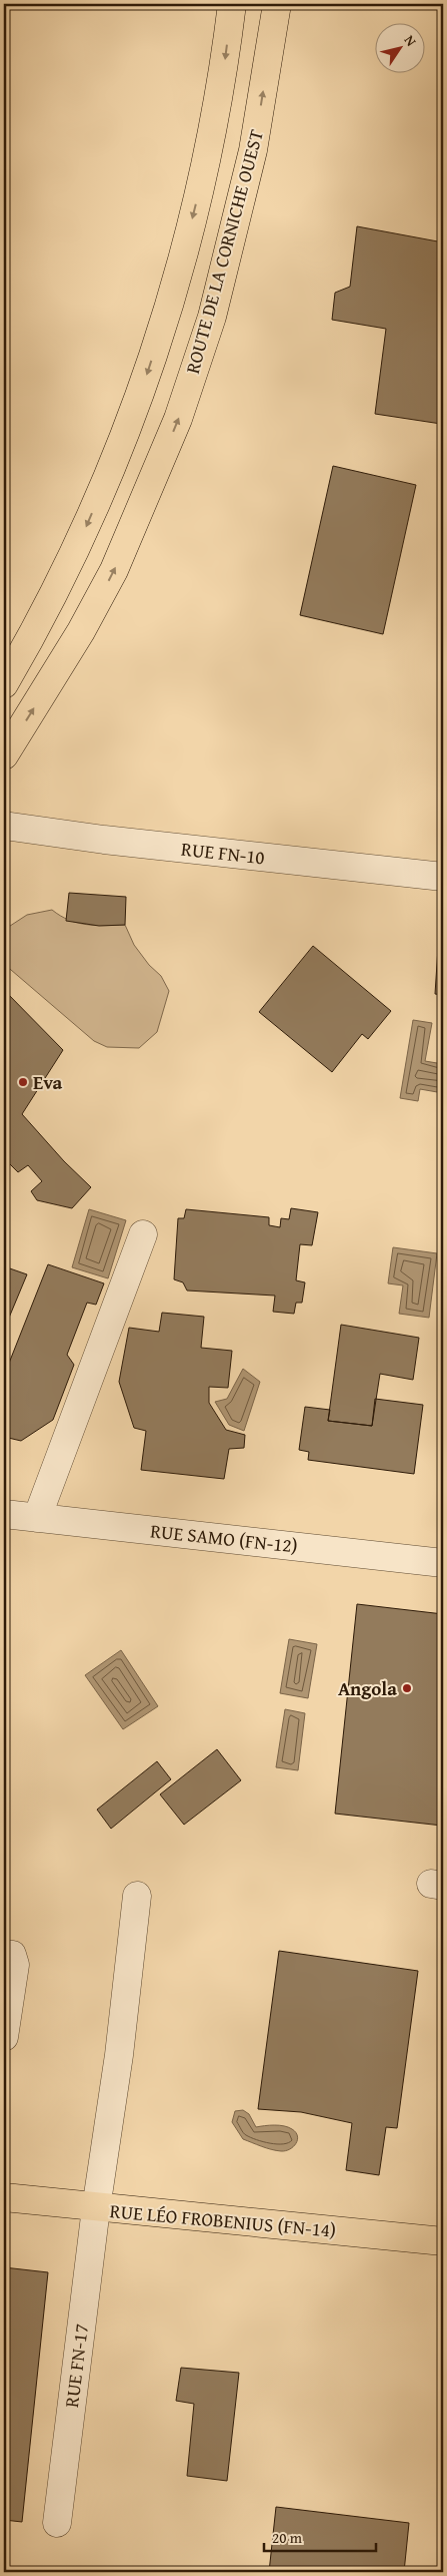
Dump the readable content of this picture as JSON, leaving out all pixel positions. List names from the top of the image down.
{
  "streets": {
    "main road": ["ROUTE DE LA CORNICHE OUEST", "RUE LÉO FROBENIUS (FN-14)"],
    "street": ["RUE FN-10", "RUE SAMO (FN-12)", "RUE FN-17"]
  },
  "crossings": [
    ["RUE LÉO FROBENIUS (FN-14)", "RUE FN-17"]
  ],
  "places": ["Eva", "Angola"],
  "scale_bar": "20 m",
  "north": "top right"
}
